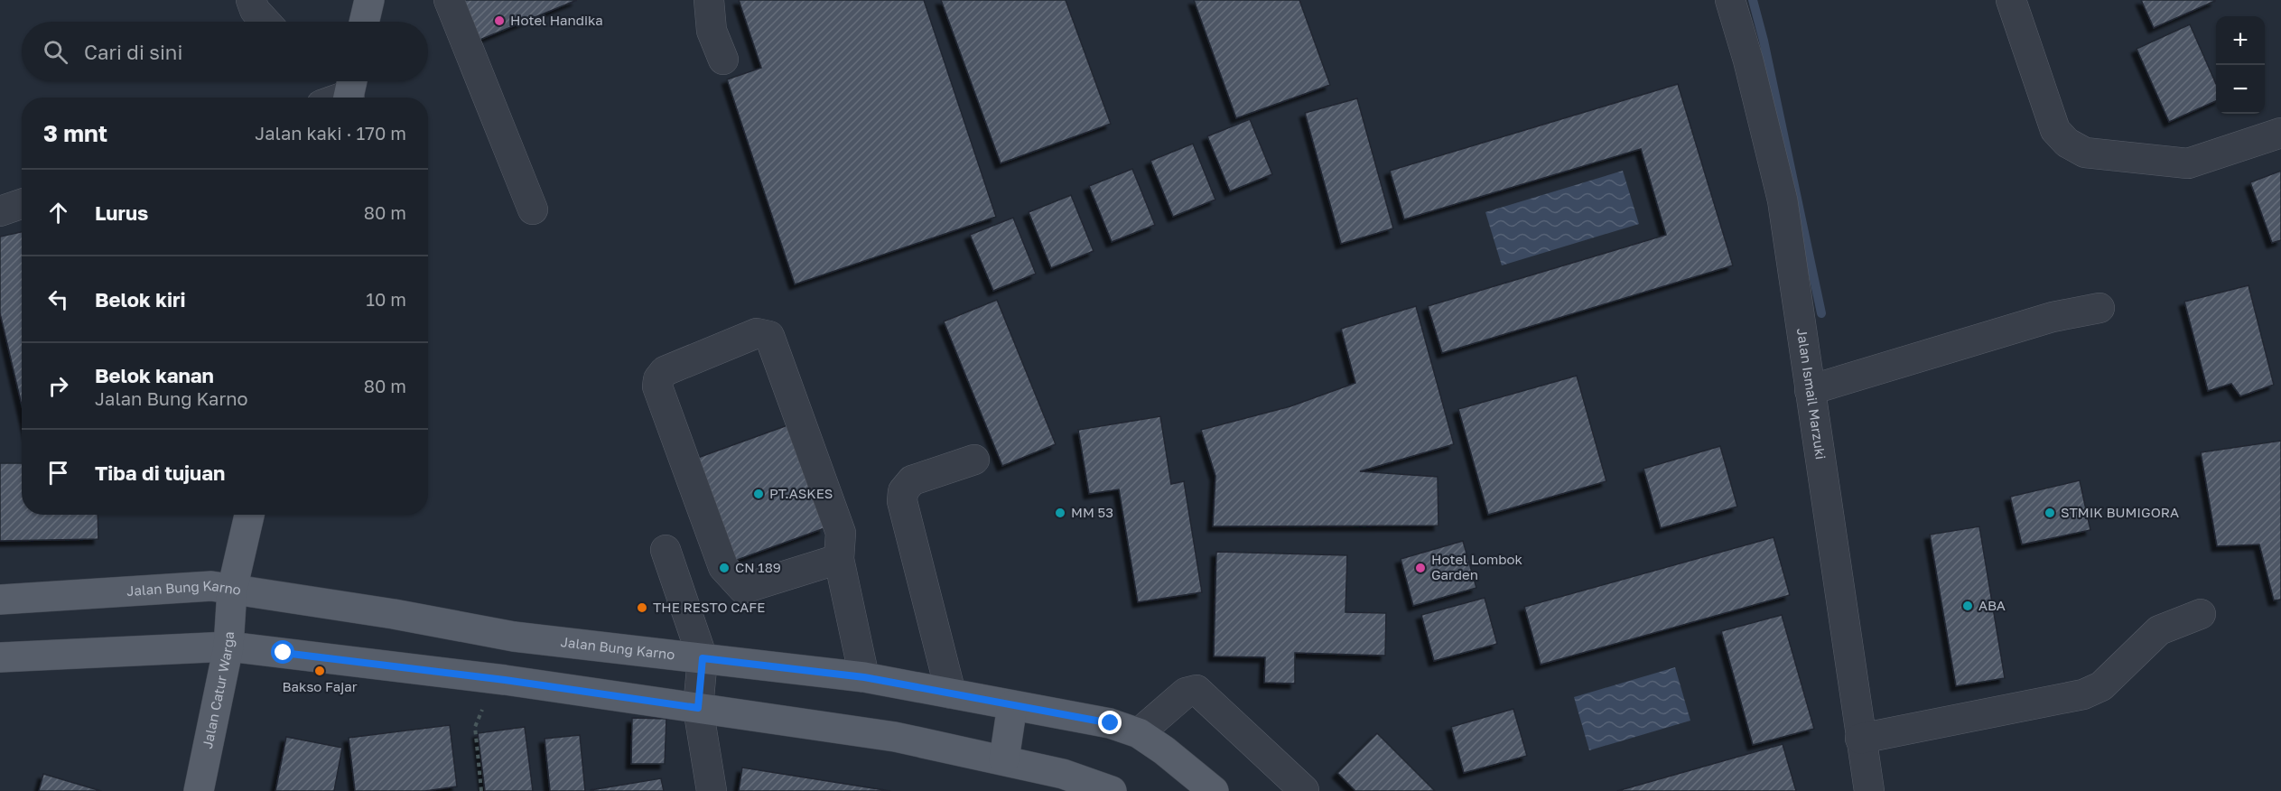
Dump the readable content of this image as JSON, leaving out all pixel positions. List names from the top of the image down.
{
  "streets": {
    "main road": ["Jalan Bung Karno", "Jalan Catur Warga"],
    "street": ["Jalan Ismail Marzuki"]
  },
  "crossings": [
    ["Jalan Bung Karno", "Jalan Catur Warga"]
  ],
  "places": [
    "Hotel Handika",
    "PT.ASKES",
    "MM 53",
    "STMIK BUMIGORA",
    "CN 189",
    "Hotel Lombok Garden",
    "ABA",
    "THE RESTO CAFE",
    "Bakso Fajar"
  ],
  "page": {
    "map_buttons": ["+", "−"],
    "search": "Cari di sini",
    "heading": ["3 mnt", "Jalan kaki · 170 m"],
    "list": [
      ["Lurus", "80 m"],
      ["Belok kiri", "10 m"],
      ["Belok kanan", "Jalan Bung Karno", "80 m"],
      "Tiba di tujuan"
    ]
  }
}
